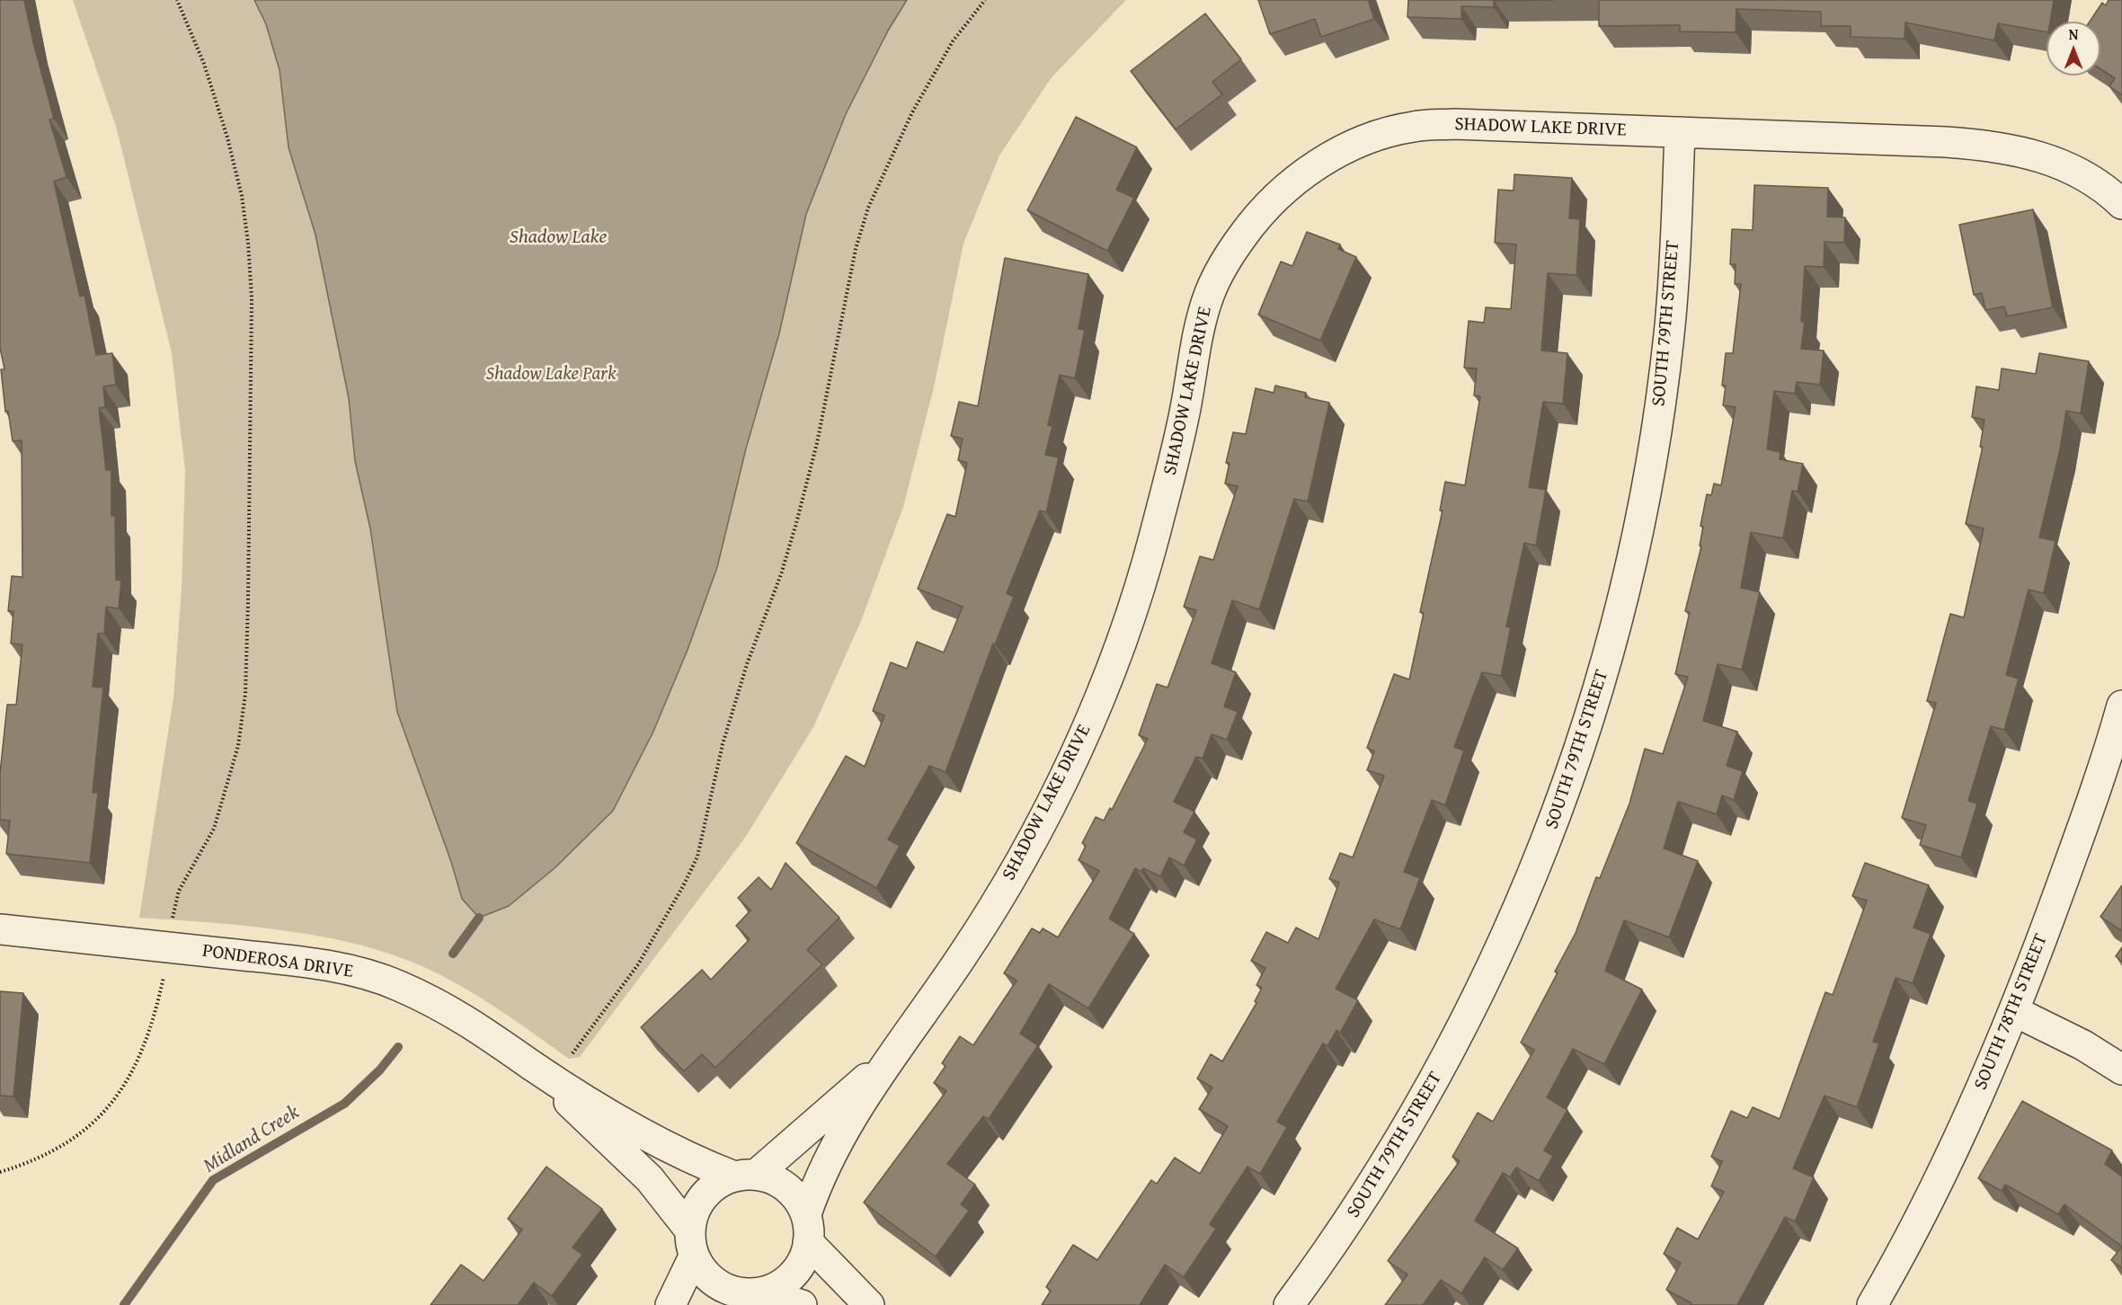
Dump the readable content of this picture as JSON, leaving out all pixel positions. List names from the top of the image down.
{
  "streets": {
    "street": [
      "SHADOW LAKE DRIVE",
      "SOUTH 79TH STREET",
      "PONDEROSA DRIVE",
      "SOUTH 78TH STREET"
    ]
  },
  "crossings": [
    ["SHADOW LAKE DRIVE", "SOUTH 79TH STREET"],
    ["SHADOW LAKE DRIVE", "PONDEROSA DRIVE"]
  ],
  "water": ["Shadow Lake", "Midland Creek"],
  "parks": ["Shadow Lake Park"],
  "north": "top"
}
